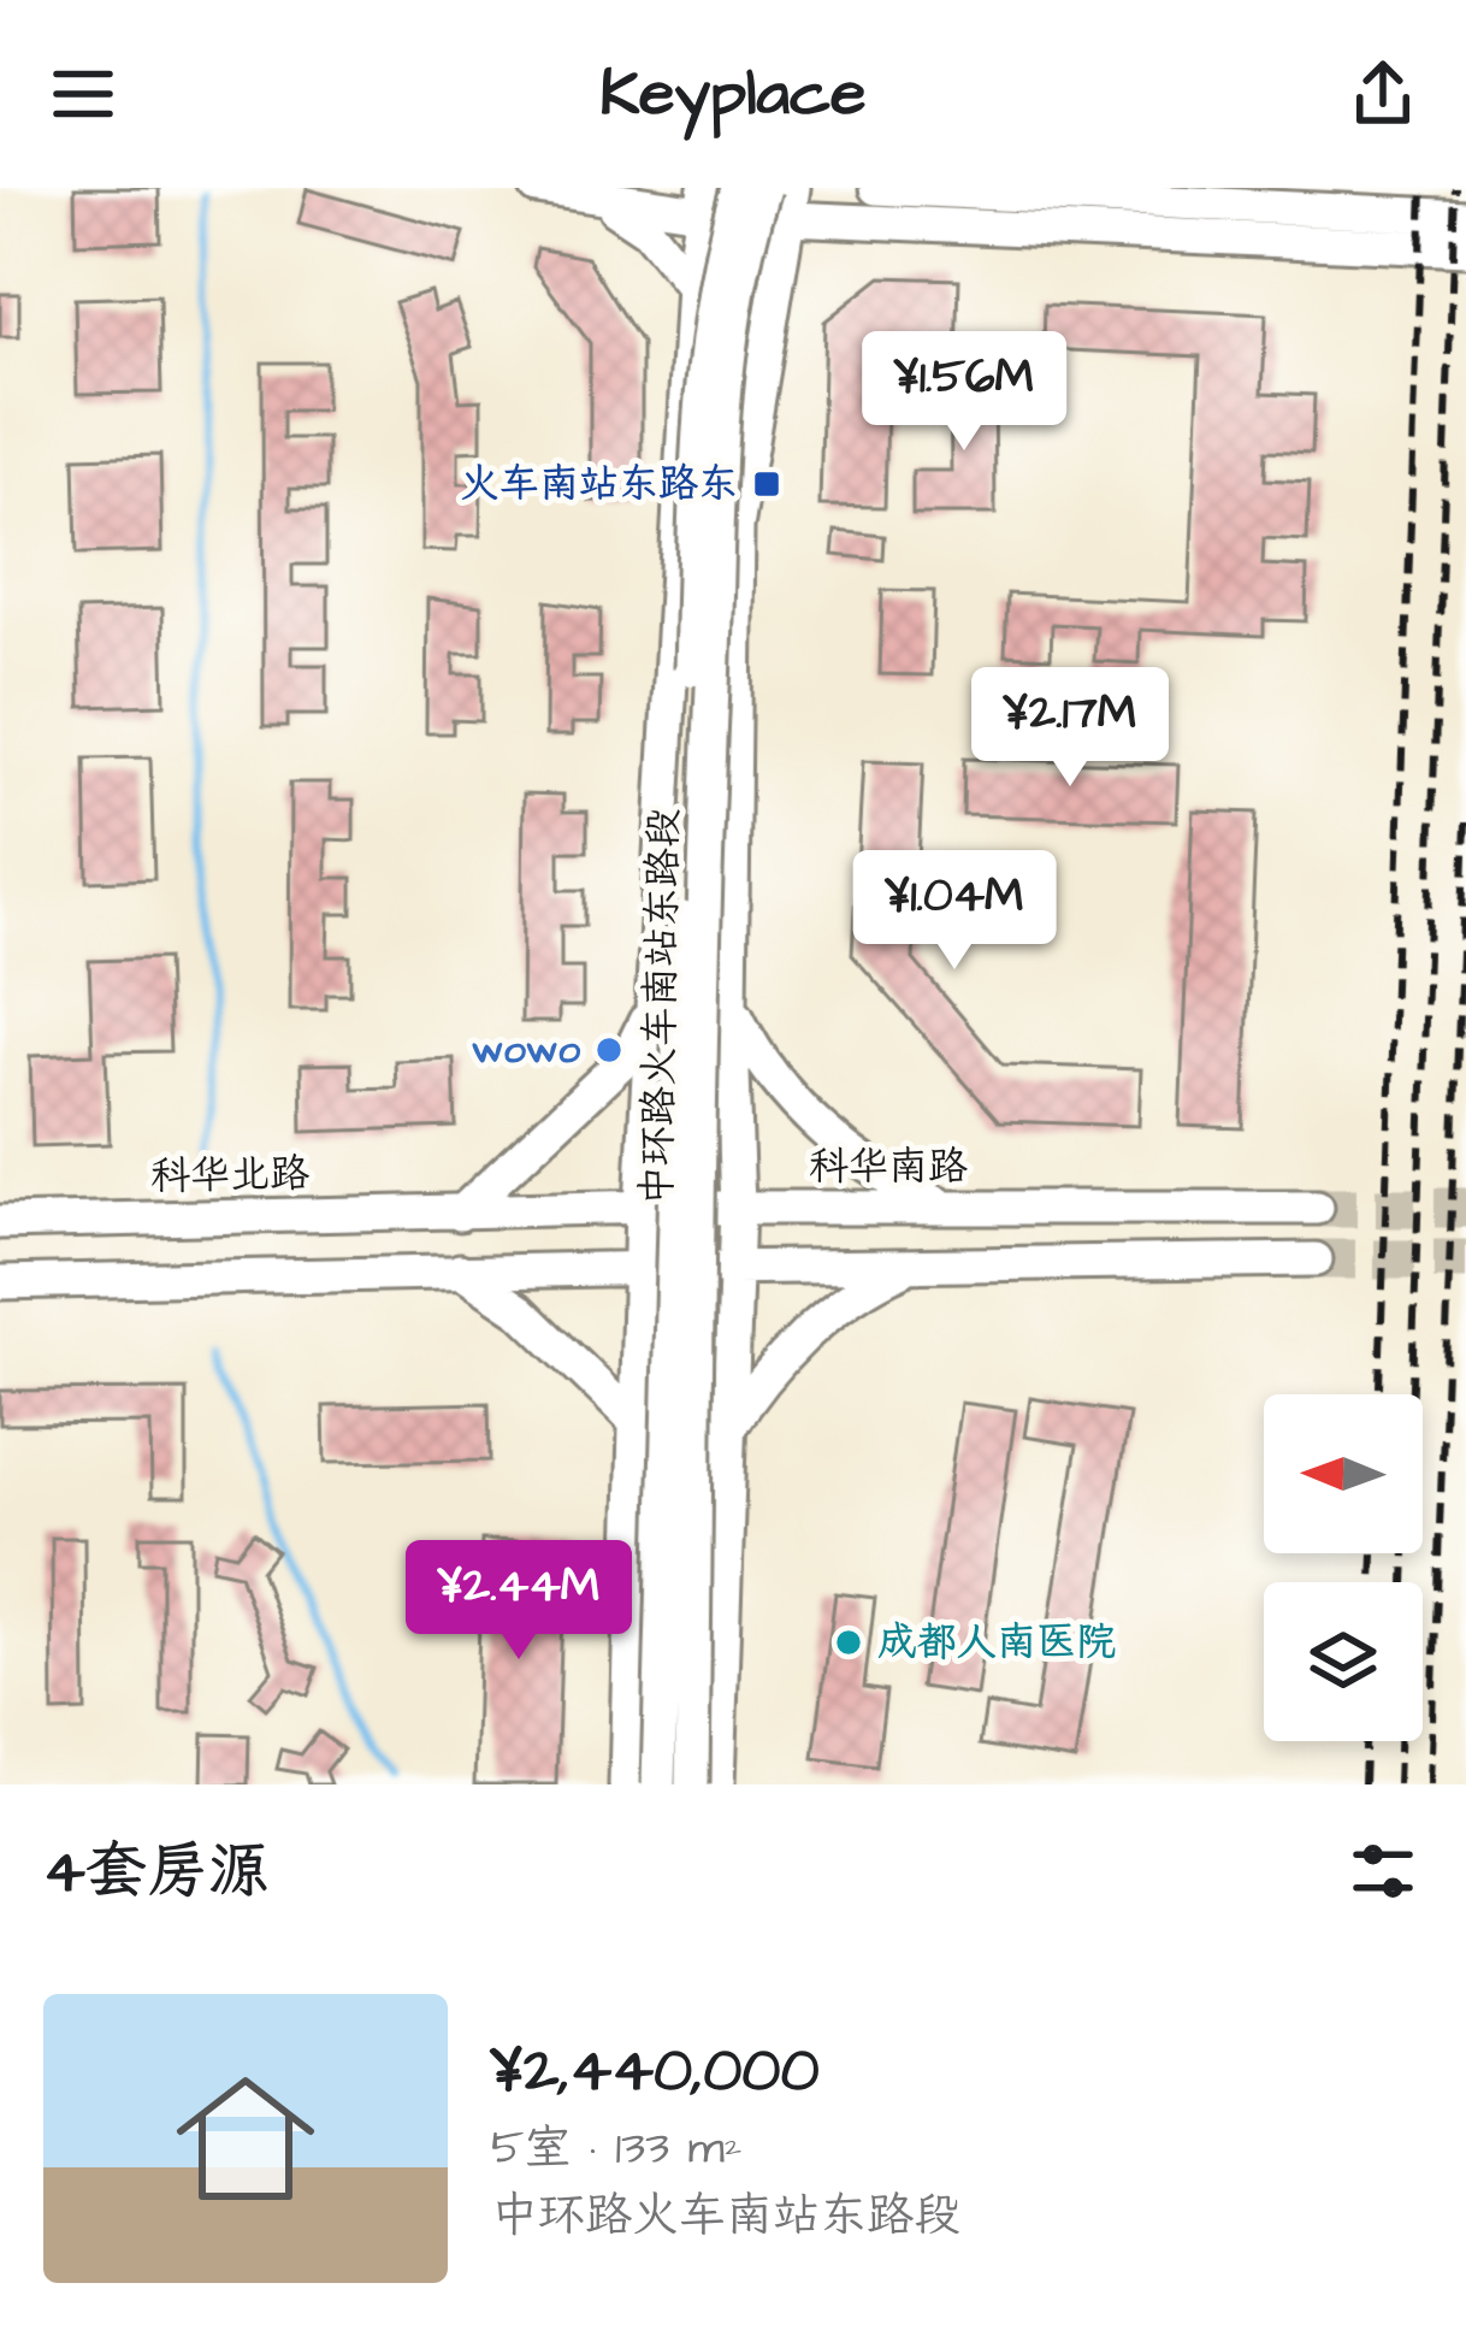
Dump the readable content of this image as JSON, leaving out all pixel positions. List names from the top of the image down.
{
  "streets": {
    "main road": ["中环路火车南站东路段", "科华南路", "科华北路"]
  },
  "crossings": [
    ["科华南路", "科华北路"]
  ],
  "places": {
    "transit": ["火车南站东路东"],
    "other": ["wowo", "成都人南医院"]
  },
  "north": "left",
  "page": {
    "header": "Keyplace",
    "price": [
      "¥1.56M",
      "¥2.17M",
      "¥1.04M",
      "¥2.44M"
    ],
    "heading": "4套房源",
    "list": [
      {
        "name": "¥2,440,000",
        "note": "5室 · 133 m² · 中环路火车南站东路段"
      }
    ]
  }
}
